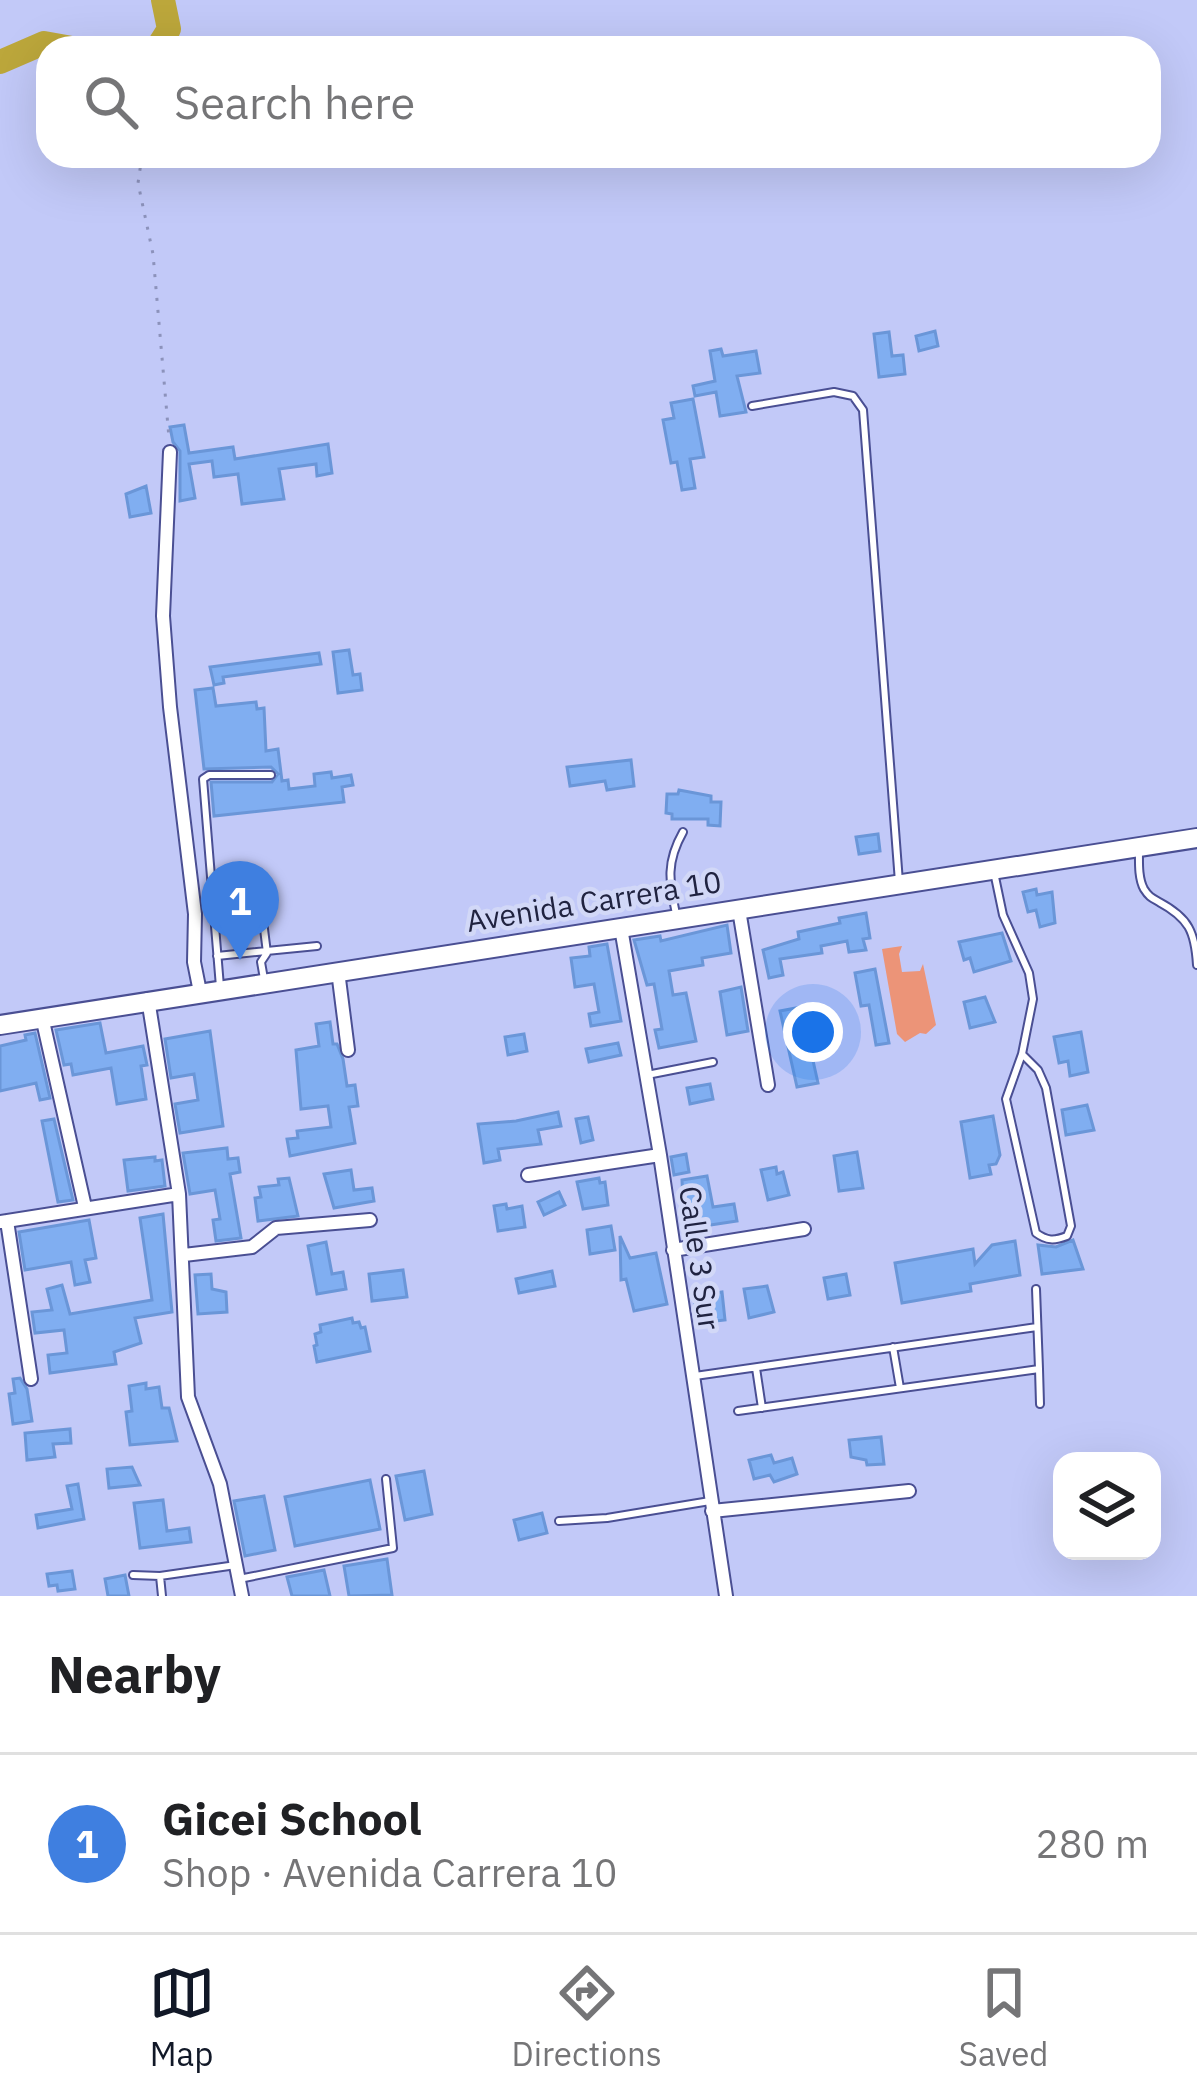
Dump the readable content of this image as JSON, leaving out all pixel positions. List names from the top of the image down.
{
  "streets": {
    "street": ["Avenida Carrera 10", "Calle 3 Sur"]
  },
  "crossings": [
    ["Avenida Carrera 10", "Calle 3 Sur"]
  ],
  "page": {
    "search": "Search here",
    "pins": "1",
    "heading": "Nearby",
    "list": [
      {
        "mark": "1",
        "name": "Gicei School",
        "note": "Shop · Avenida Carrera 10",
        "value": "280 m"
      }
    ],
    "nav": ["Map", "Directions", "Saved"]
  }
}
